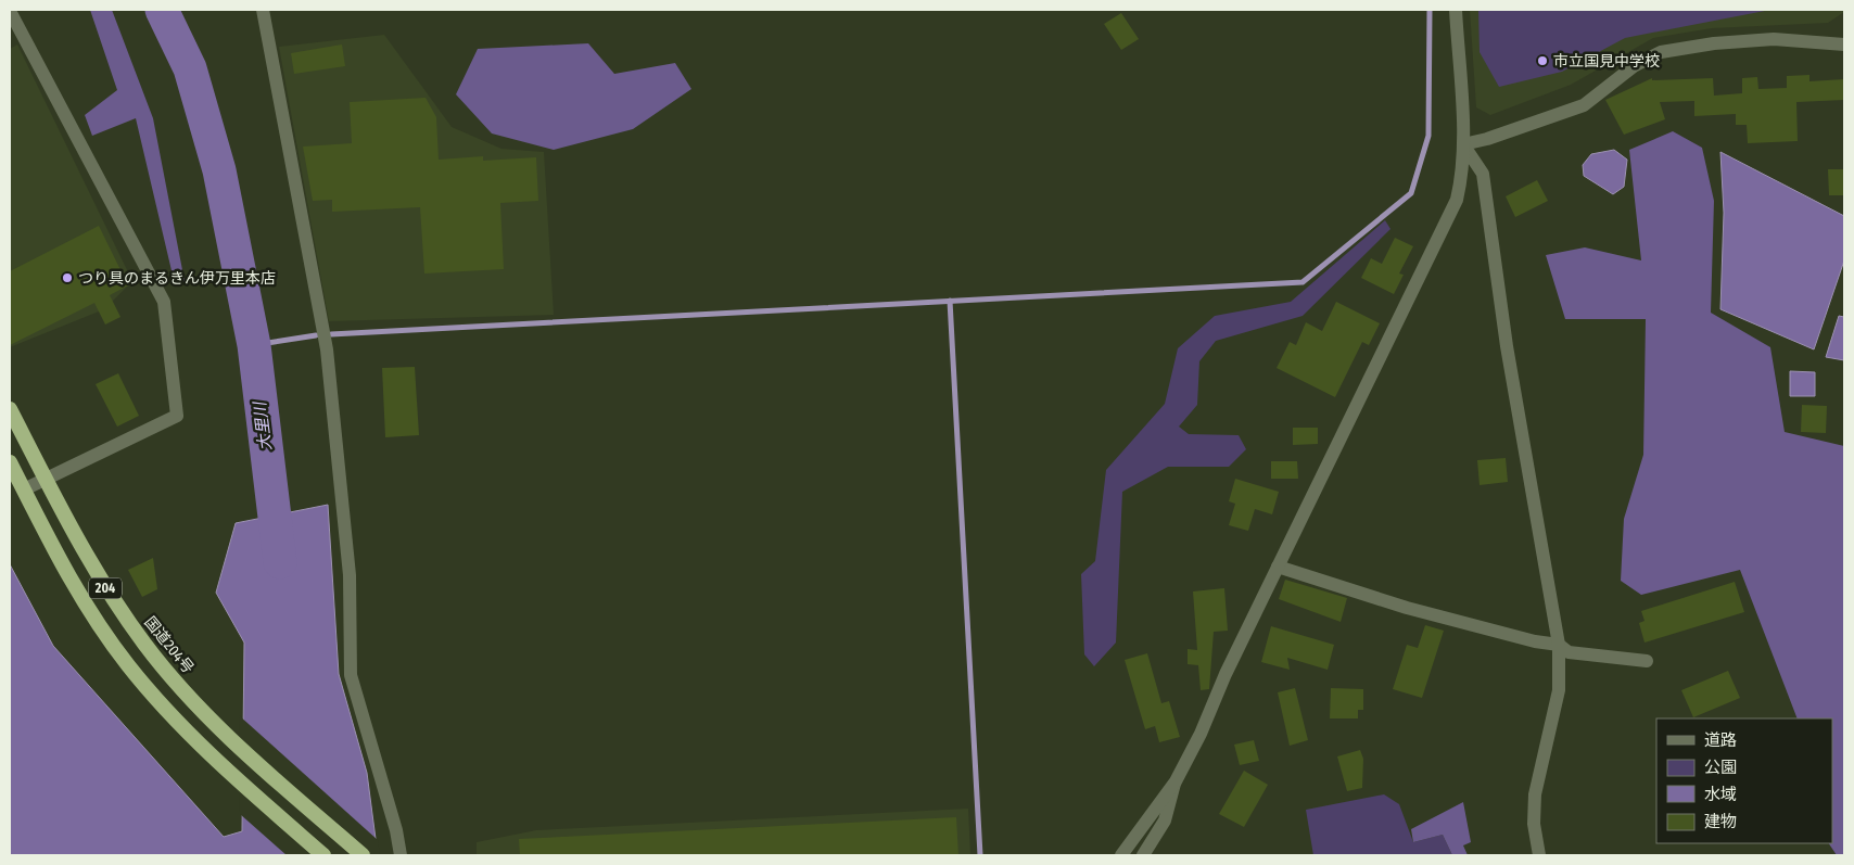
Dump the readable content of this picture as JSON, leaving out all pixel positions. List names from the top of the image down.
{
  "streets": {
    "highway": ["204", "国道204号"]
  },
  "water": ["大里川"],
  "places": ["市立国見中学校", "つり具のまるきん伊万里本店"],
  "legend": [
    "道路",
    "公園",
    "水域",
    "建物"
  ]
}
